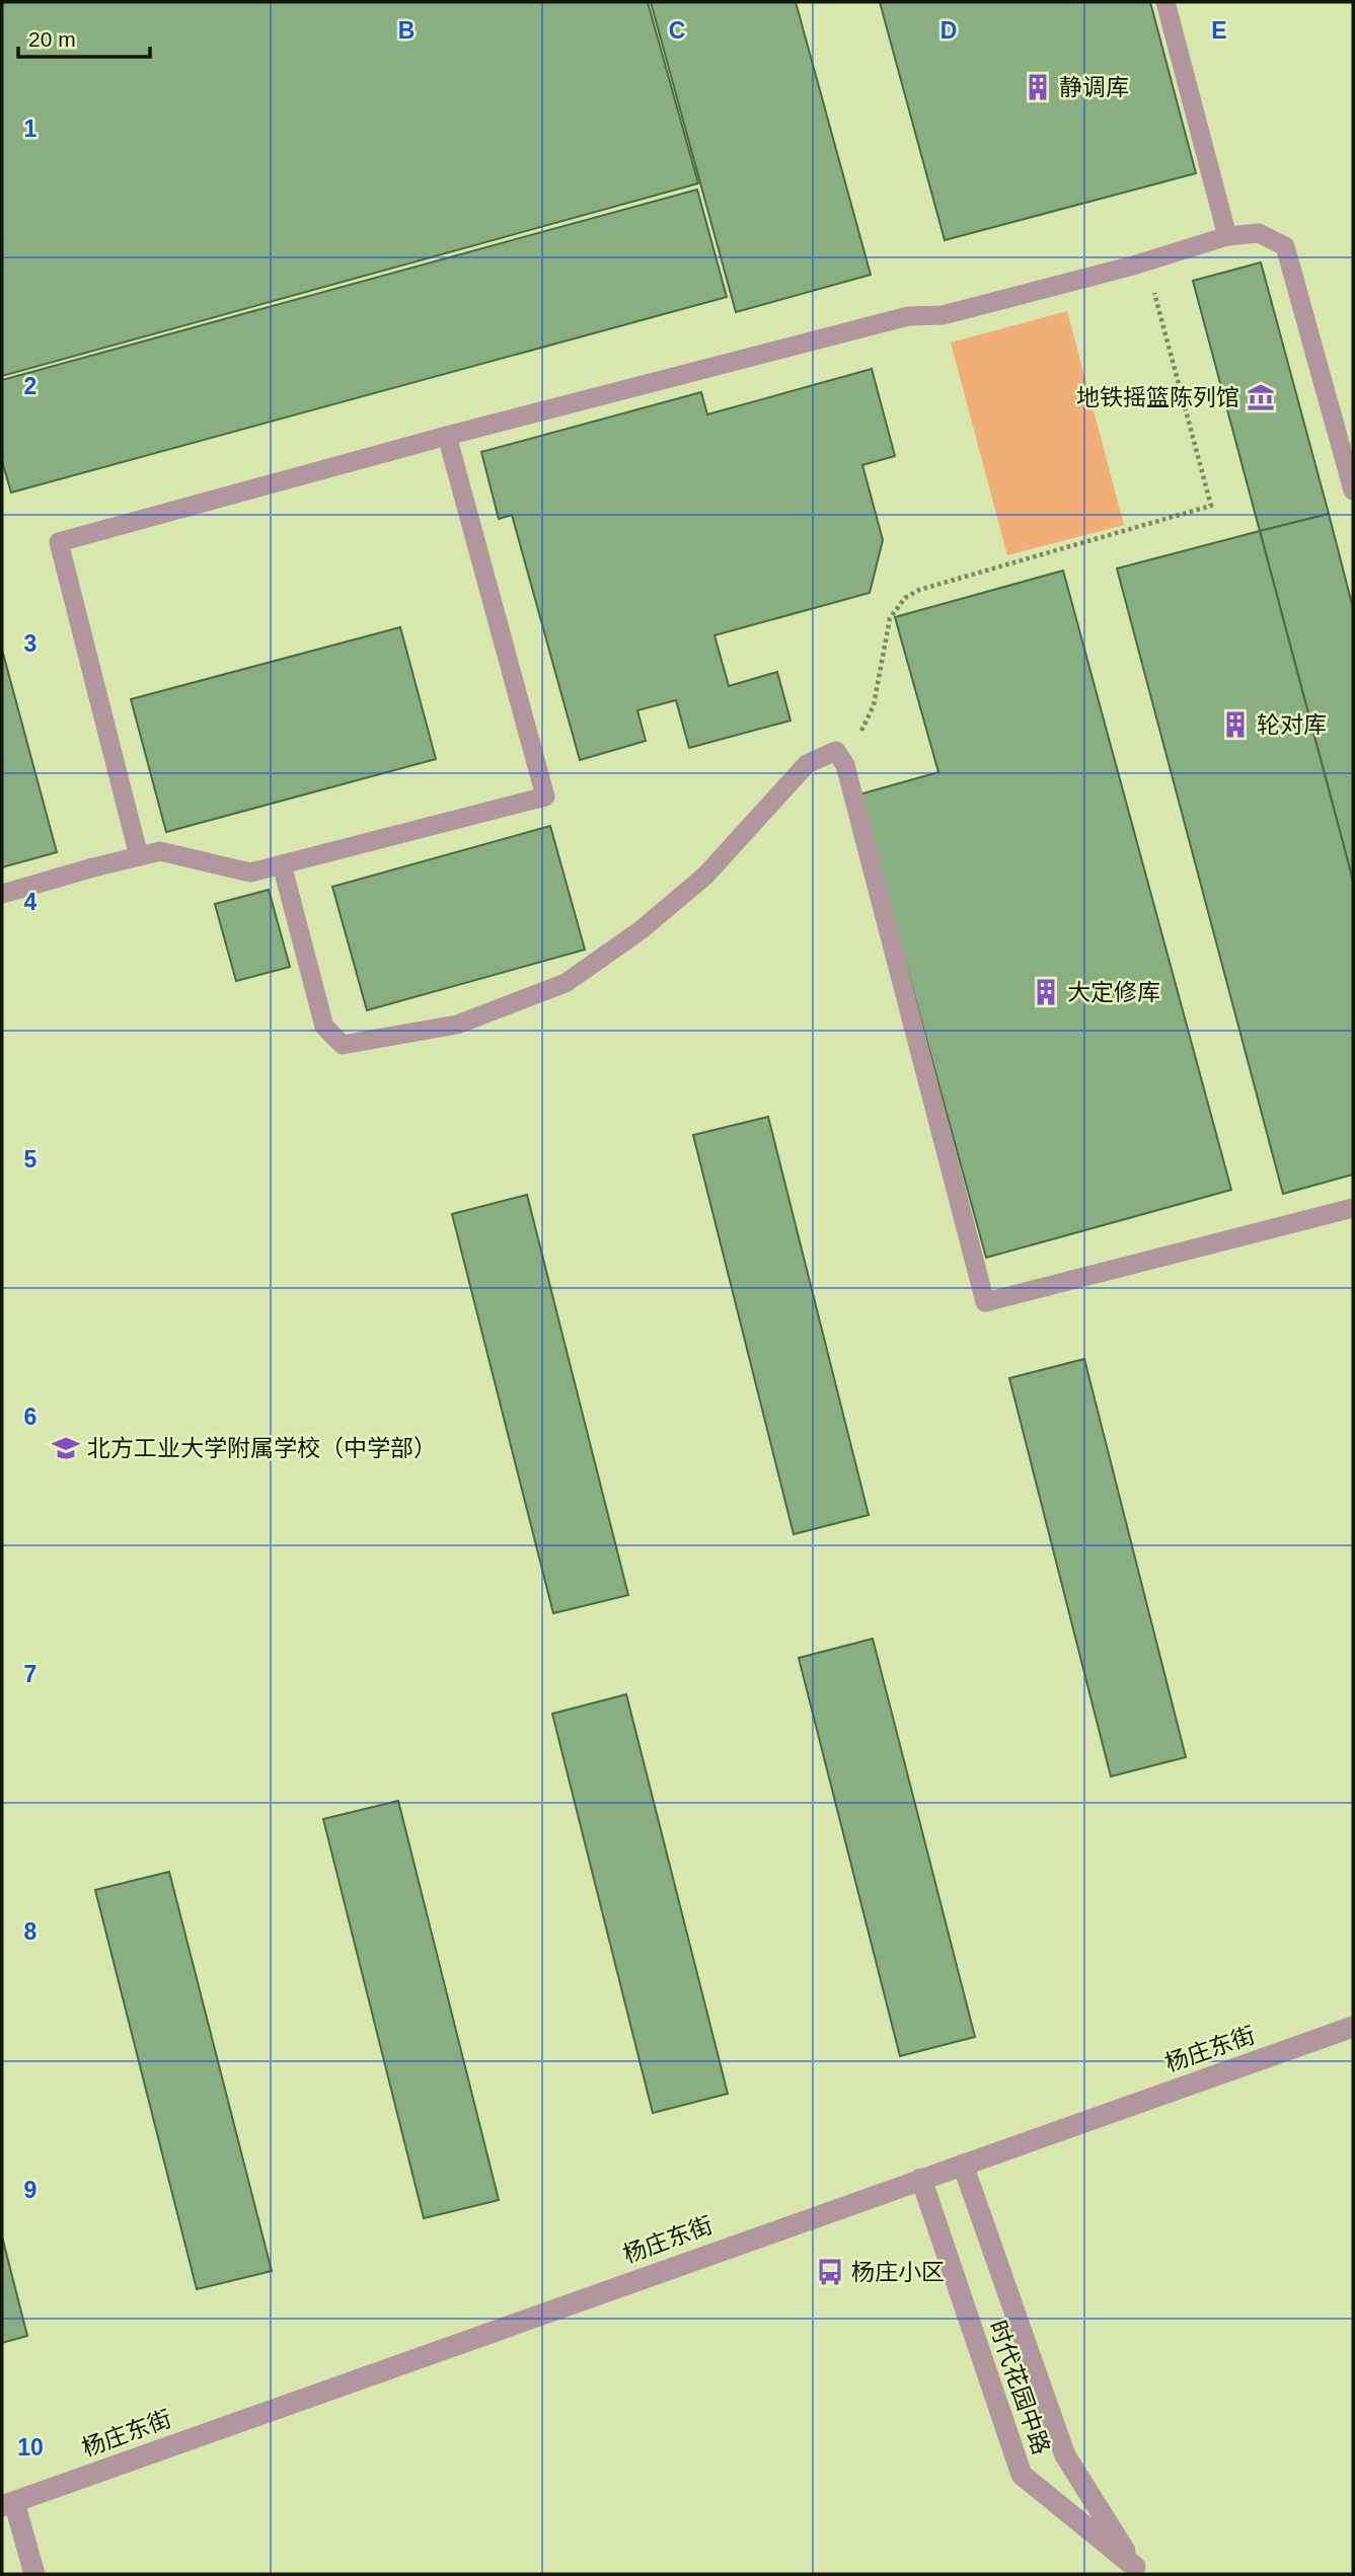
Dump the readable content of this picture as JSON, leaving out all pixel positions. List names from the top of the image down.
{
  "streets": {
    "street": ["杨庄东街", "时代花园中路"]
  },
  "crossings": [
    ["杨庄东街", "时代花园中路"]
  ],
  "places": {
    "building": ["静调库", "轮对库", "大定修库"],
    "museum": ["地铁摇篮陈列馆"],
    "school or university": ["北方工业大学附属学校（中学部）"],
    "bus stop": ["杨庄小区"]
  },
  "scale_bar": "20 m",
  "grid": {
    "columns": [
      "B",
      "C",
      "D",
      "E"
    ],
    "rows": [
      "1",
      "2",
      "3",
      "4",
      "5",
      "6",
      "7",
      "8",
      "9",
      "10"
    ]
  }
}
